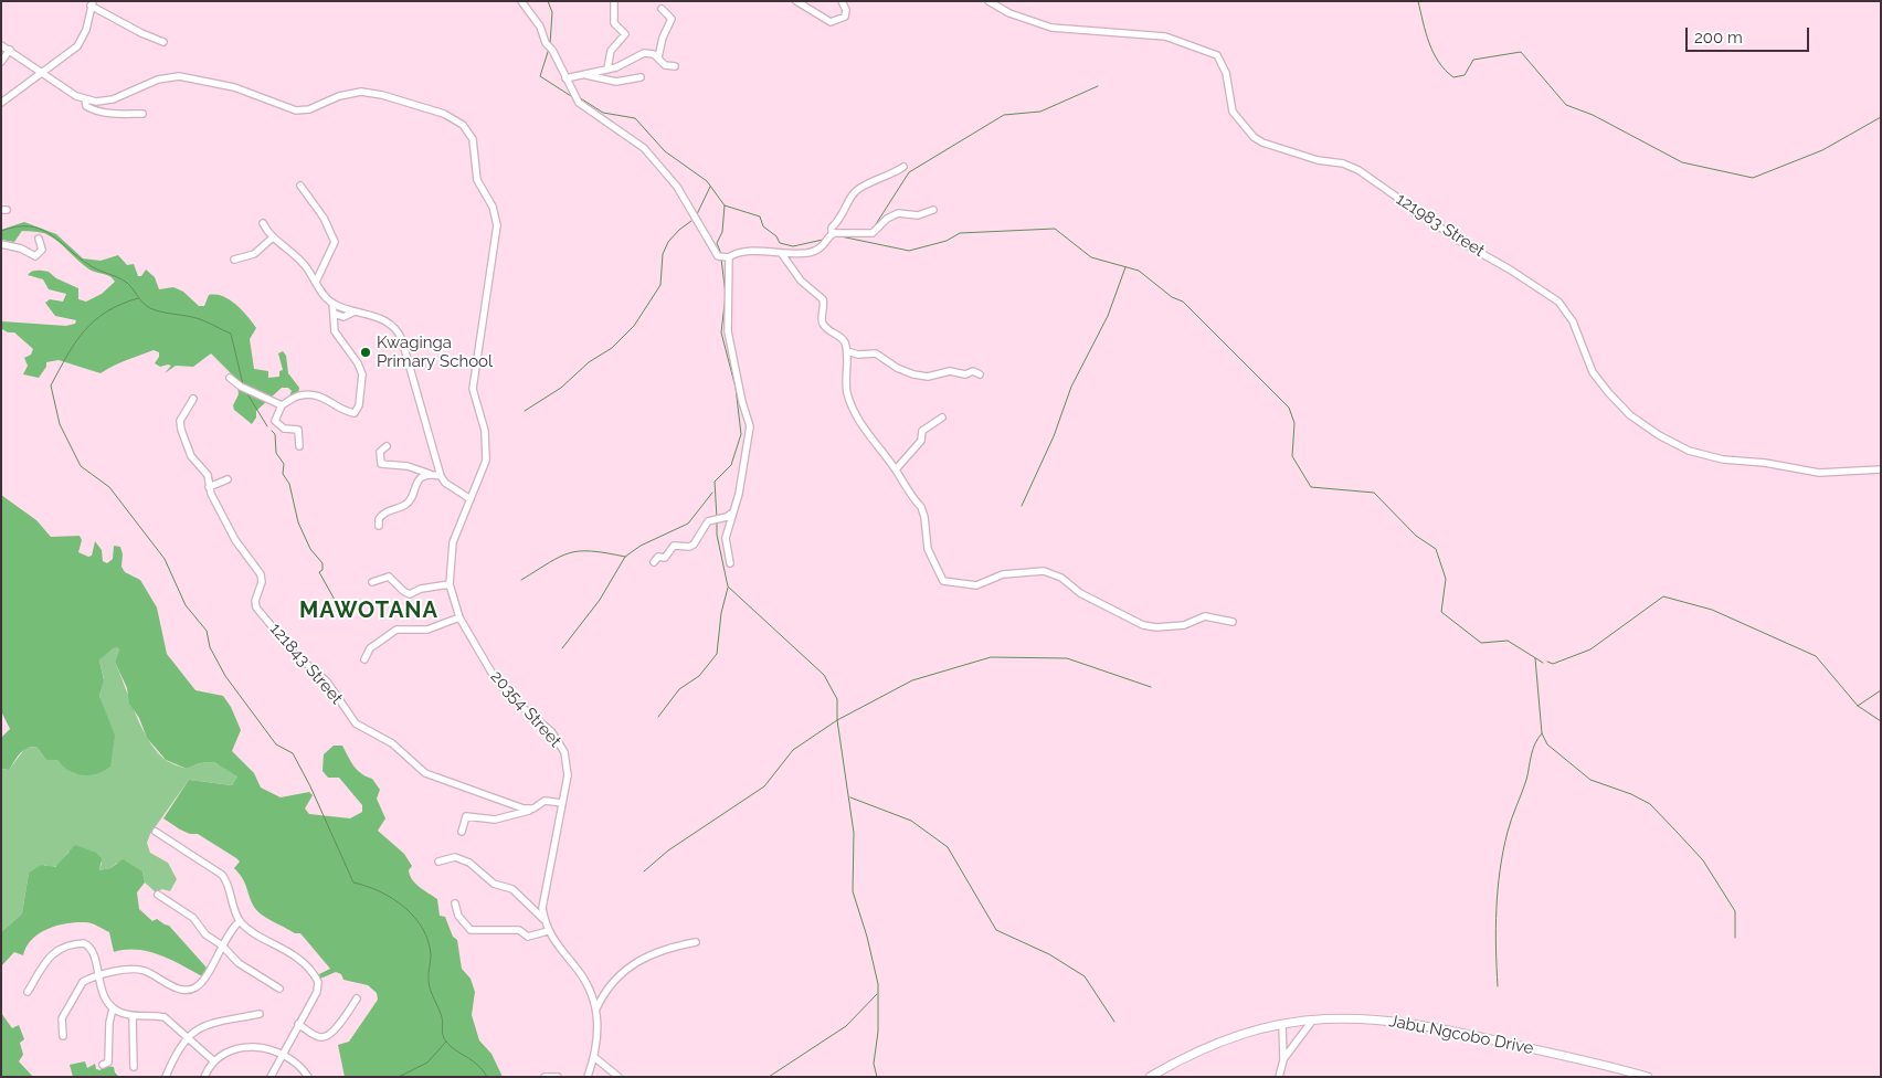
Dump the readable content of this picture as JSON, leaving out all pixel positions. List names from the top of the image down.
{
  "streets": {
    "main road": ["Jabu Ngcobo Drive"],
    "street": ["121983 Street", "121843 Street", "20354 Street"]
  },
  "crossings": [
    ["121843 Street", "20354 Street"]
  ],
  "districts": ["MAWOTANA"],
  "places": ["Kwaginga Primary School"],
  "scale_bar": "200 m"
}
